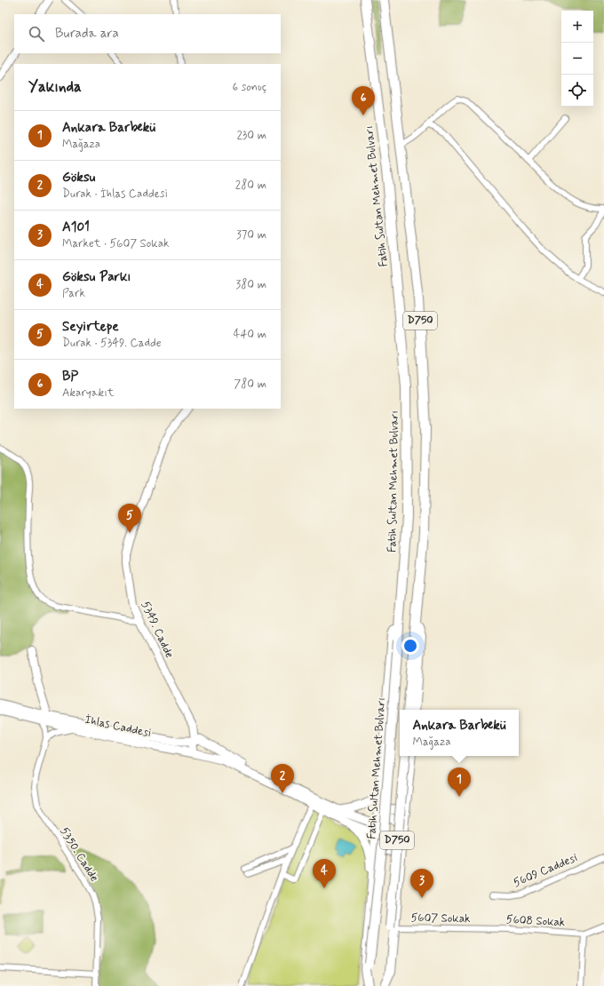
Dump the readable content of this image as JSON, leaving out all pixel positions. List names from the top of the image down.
{
  "streets": {
    "highway": ["Fatih Sultan Mehmet Bulvarı", "D750"],
    "main road": ["İhlas Caddesi"],
    "street": [
      "5349. Cadde",
      "5350. Cadde",
      "5609 Caddesi",
      "5607 Sokak",
      "5608 Sokak"
    ]
  },
  "crossings": [
    ["5349. Cadde", "İhlas Caddesi"],
    ["5607 Sokak", "5608 Sokak"]
  ],
  "page": {
    "map_buttons": ["+", "−"],
    "search": "Burada ara",
    "heading": ["Yakında", "6 sonuç"],
    "pins": [
      "6",
      "5",
      "2",
      "1",
      "4",
      "3"
    ],
    "list": [
      {
        "mark": "1",
        "name": "Ankara Barbekü",
        "note": "Mağaza",
        "value": "230 m"
      },
      {
        "mark": "2",
        "name": "Göksu",
        "note": "Durak · İhlas Caddesi",
        "value": "280 m"
      },
      {
        "mark": "3",
        "name": "A101",
        "note": "Market · 5607 Sokak",
        "value": "370 m"
      },
      {
        "mark": "4",
        "name": "Göksu Parkı",
        "note": "Park",
        "value": "380 m"
      },
      {
        "mark": "5",
        "name": "Seyirtepe",
        "note": "Durak · 5349. Cadde",
        "value": "440 m"
      },
      {
        "mark": "6",
        "name": "BP",
        "note": "Akaryakıt",
        "value": "780 m"
      }
    ],
    "popup": ["Ankara Barbekü", "Mağaza"]
  }
}
